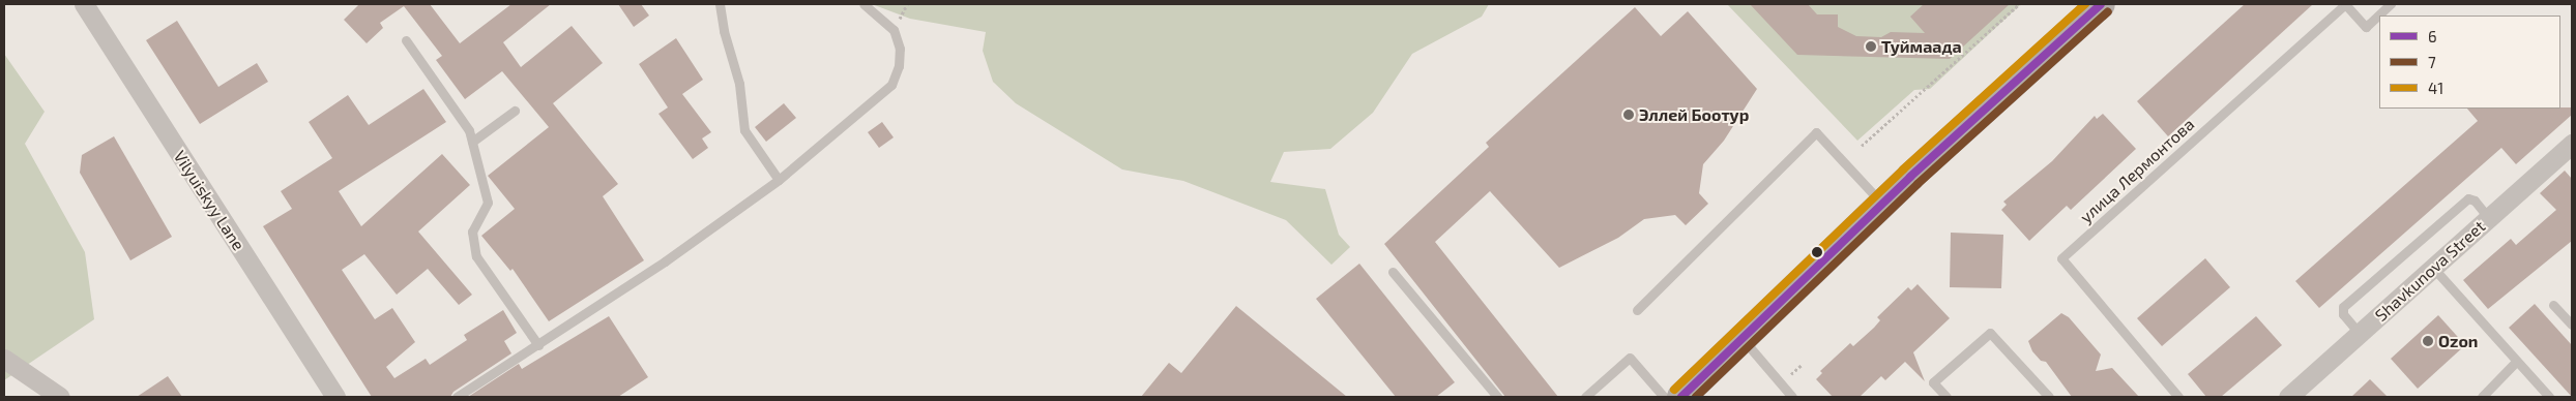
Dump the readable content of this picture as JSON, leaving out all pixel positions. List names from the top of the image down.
{
  "streets": {
    "street": ["Vilyuiskyy Lane", "Shavkunova Street"],
    "lane": ["улица Лермонтова"]
  },
  "places": ["Туймаада", "Эллей Боотур", "Ozon"],
  "lines": ["transit line 6", "transit line 41", "transit line 7"],
  "legend": ["6", "7", "41"]
}
